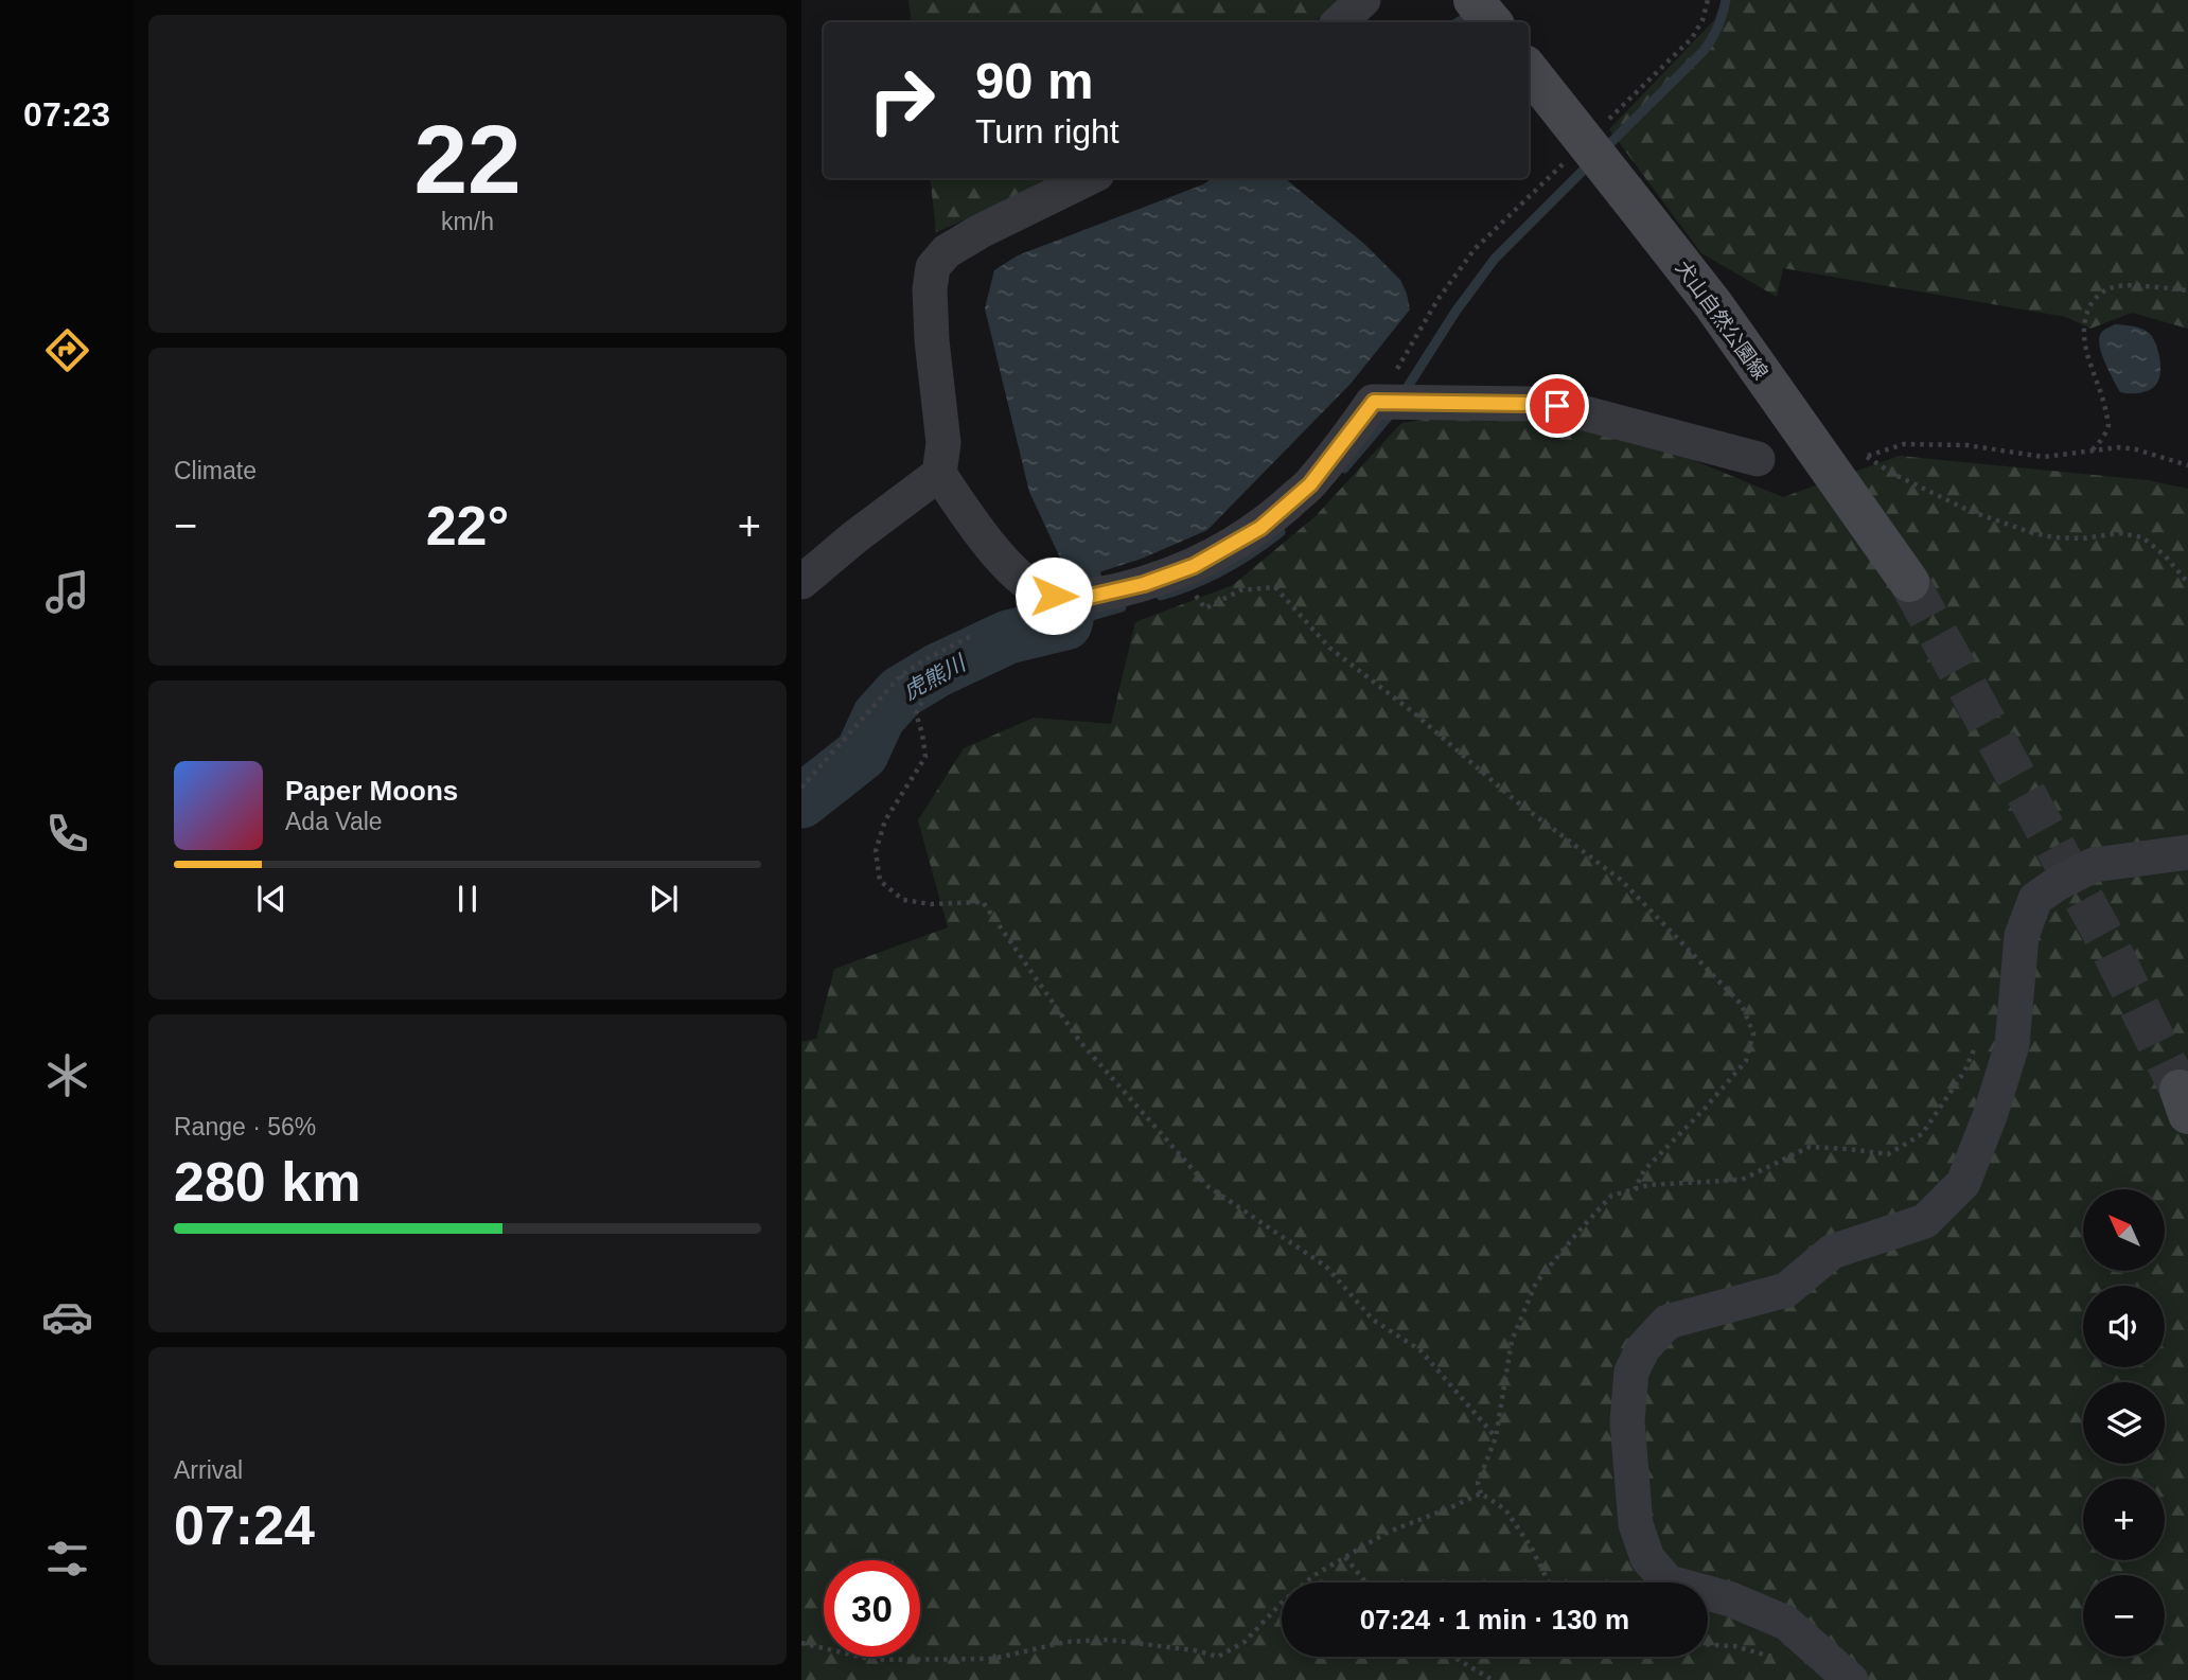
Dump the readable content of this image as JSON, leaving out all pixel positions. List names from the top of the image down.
{
  "streets": {
    "main road": ["犬山自然公園線"]
  },
  "water": ["虎熊川"],
  "north": "top left",
  "page": {
    "tabs": "07:23",
    "tile": [
      ["22", "km/h"],
      "Climate",
      ["Range · 56%", "280 km"],
      ["Arrival", "07:24"]
    ],
    "turn": ["90 m", "Turn right"],
    "heat": ["−", "22°", "+"],
    "song": ["Paper Moons", "Ada Vale"],
    "map_buttons": ["+", "−"],
    "limit": "30",
    "trip": "07:24 · 1 min · 130 m"
  }
}
